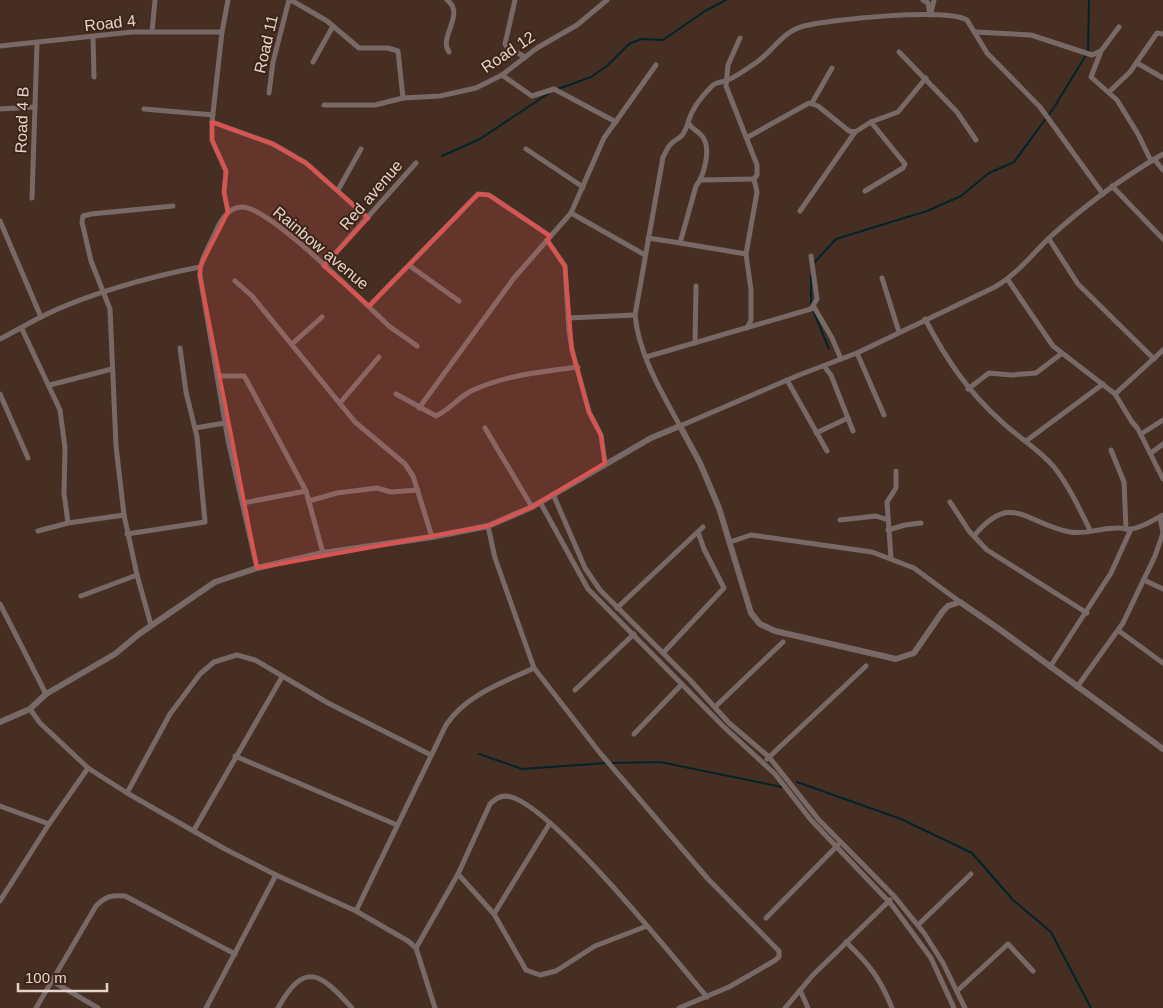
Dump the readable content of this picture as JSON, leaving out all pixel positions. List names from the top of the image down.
{
  "streets": {
    "street": [
      "Road 4",
      "Road 11",
      "Road 12",
      "Road 4 B",
      "Red avenue",
      "Rainbow avenue"
    ]
  },
  "crossings": [
    ["Road 4", "Road 4 B"],
    ["Red avenue", "Rainbow avenue"]
  ],
  "scale_bar": "100 m"
}
